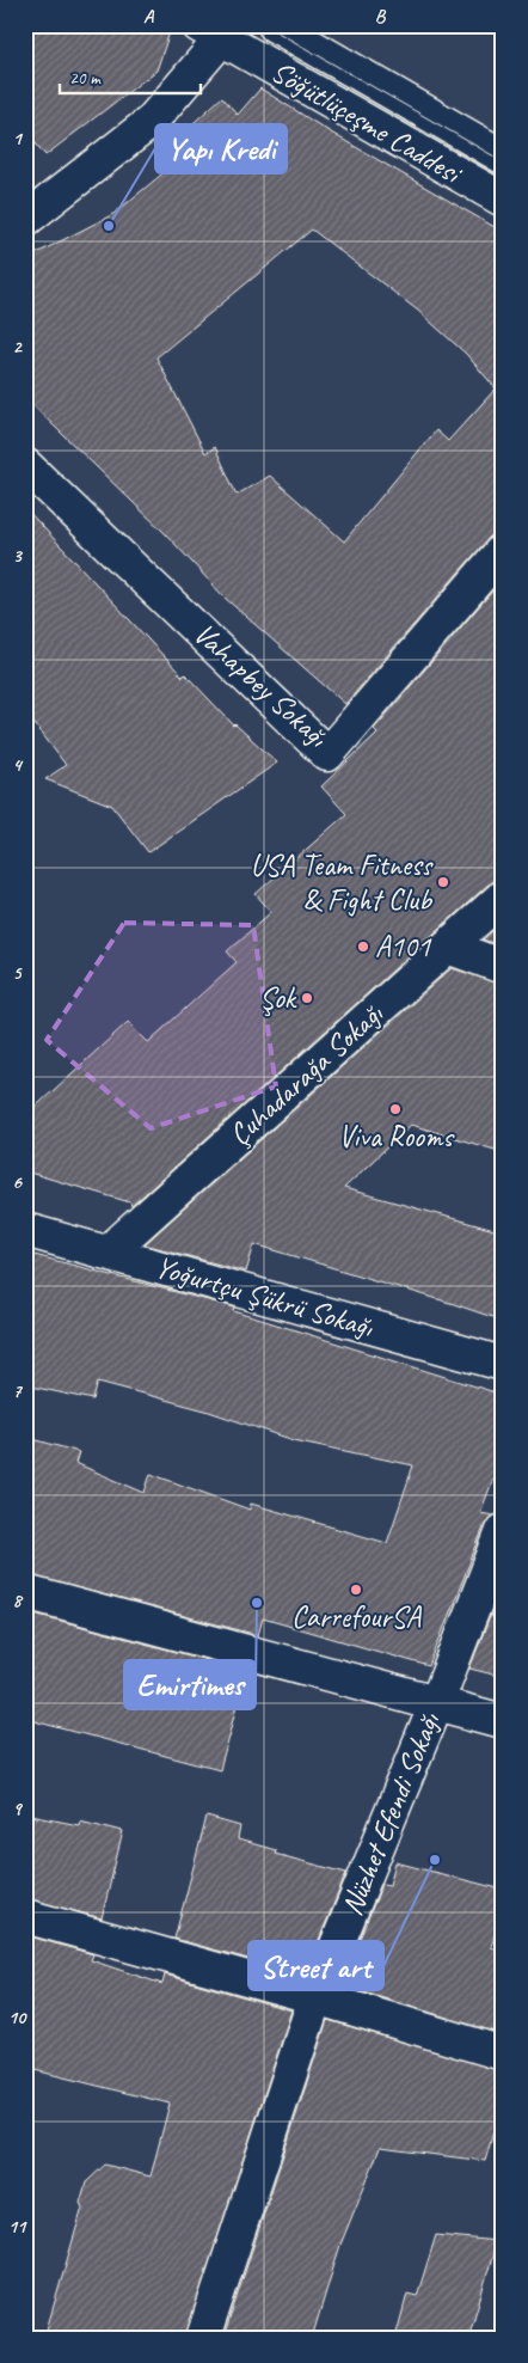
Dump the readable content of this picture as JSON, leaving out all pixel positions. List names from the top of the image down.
{
  "streets": {
    "street": [
      "Söğütlüçeşme Caddesi",
      "Vahapbey Sokağı",
      "Çuhadarağa Sokağı",
      "Yoğurtçu Şükrü Sokağı",
      "Nüzhet Efendi Sokağı"
    ]
  },
  "crossings": [
    ["Çuhadarağa Sokağı", "Yoğurtçu Şükrü Sokağı"]
  ],
  "places": [
    "Yapı Kredi",
    "USA Team Fitness & Fight Club",
    "A101",
    "Şok",
    "Viva Rooms",
    "CarrefourSA",
    "Emirtimes",
    "Street art"
  ],
  "scale_bar": "20 m",
  "grid": {
    "columns": ["A", "B"],
    "rows": [
      "1",
      "2",
      "3",
      "4",
      "5",
      "6",
      "7",
      "8",
      "9",
      "10",
      "11"
    ]
  }
}
